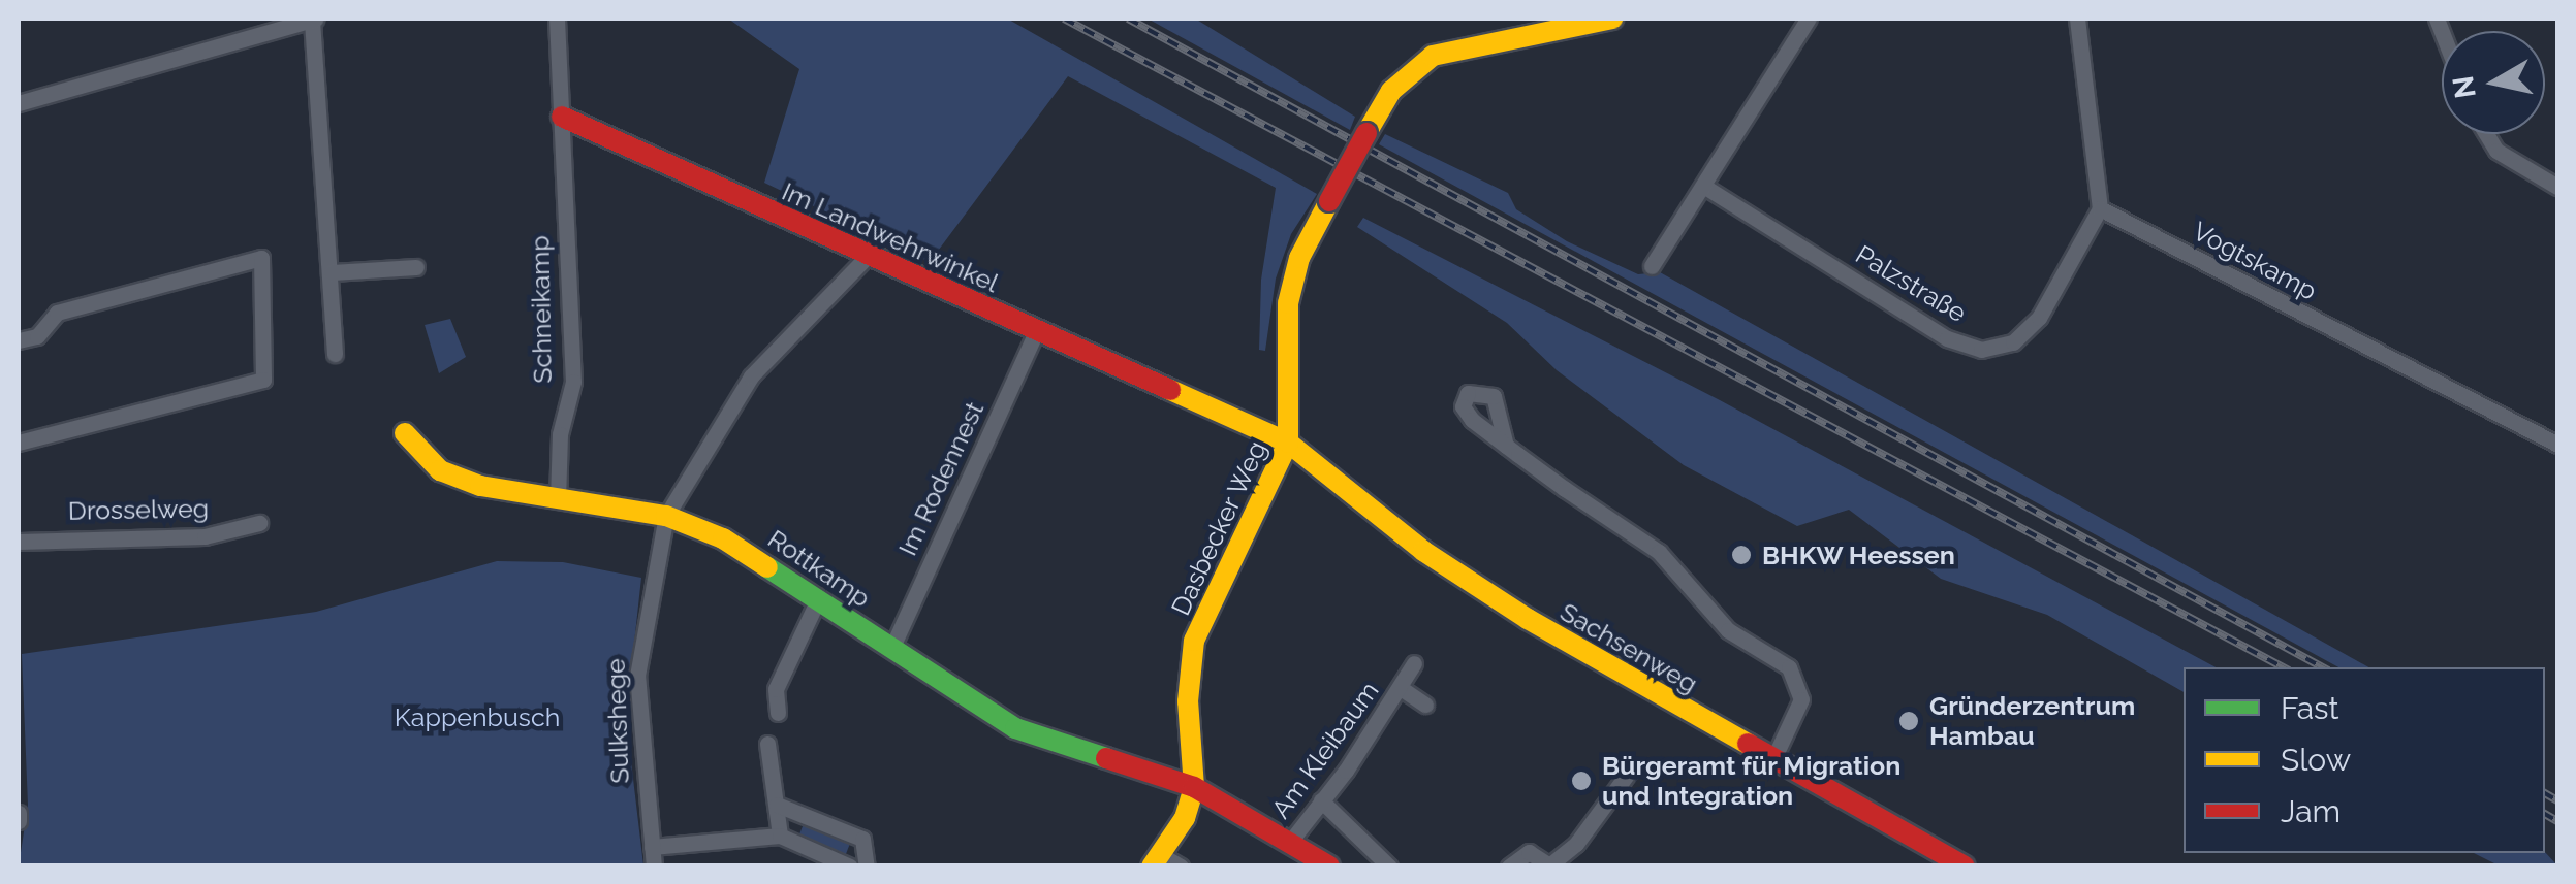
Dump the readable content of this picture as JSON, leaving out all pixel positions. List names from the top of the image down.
{
  "streets": {
    "street": [
      "Im Landwehrwinkel",
      "Vogtskamp",
      "Palzstraße",
      "Schneikamp",
      "Im Rodennest",
      "Drosselweg",
      "Dasbecker Weg",
      "Rottkamp",
      "Sachsenweg",
      "Sulkshege",
      "Am Kleibaum"
    ]
  },
  "crossings": [
    ["Im Landwehrwinkel", "Schneikamp"],
    ["Im Landwehrwinkel", "Im Rodennest"],
    ["Im Landwehrwinkel", "Dasbecker Weg"],
    ["Im Landwehrwinkel", "Sachsenweg"],
    ["Vogtskamp", "Palzstraße"],
    ["Schneikamp", "Rottkamp"],
    ["Im Rodennest", "Rottkamp"],
    ["Dasbecker Weg", "Rottkamp"],
    ["Dasbecker Weg", "Sachsenweg"],
    ["Rottkamp", "Sulkshege"],
    ["Rottkamp", "Am Kleibaum"]
  ],
  "parks": ["Kappenbusch"],
  "places": ["BHKW Heessen", "Gründerzentrum Hambau", "Bürgeramt für Migration und Integration"],
  "legend": ["Fast", "Slow", "Jam"],
  "north": "left"
}
